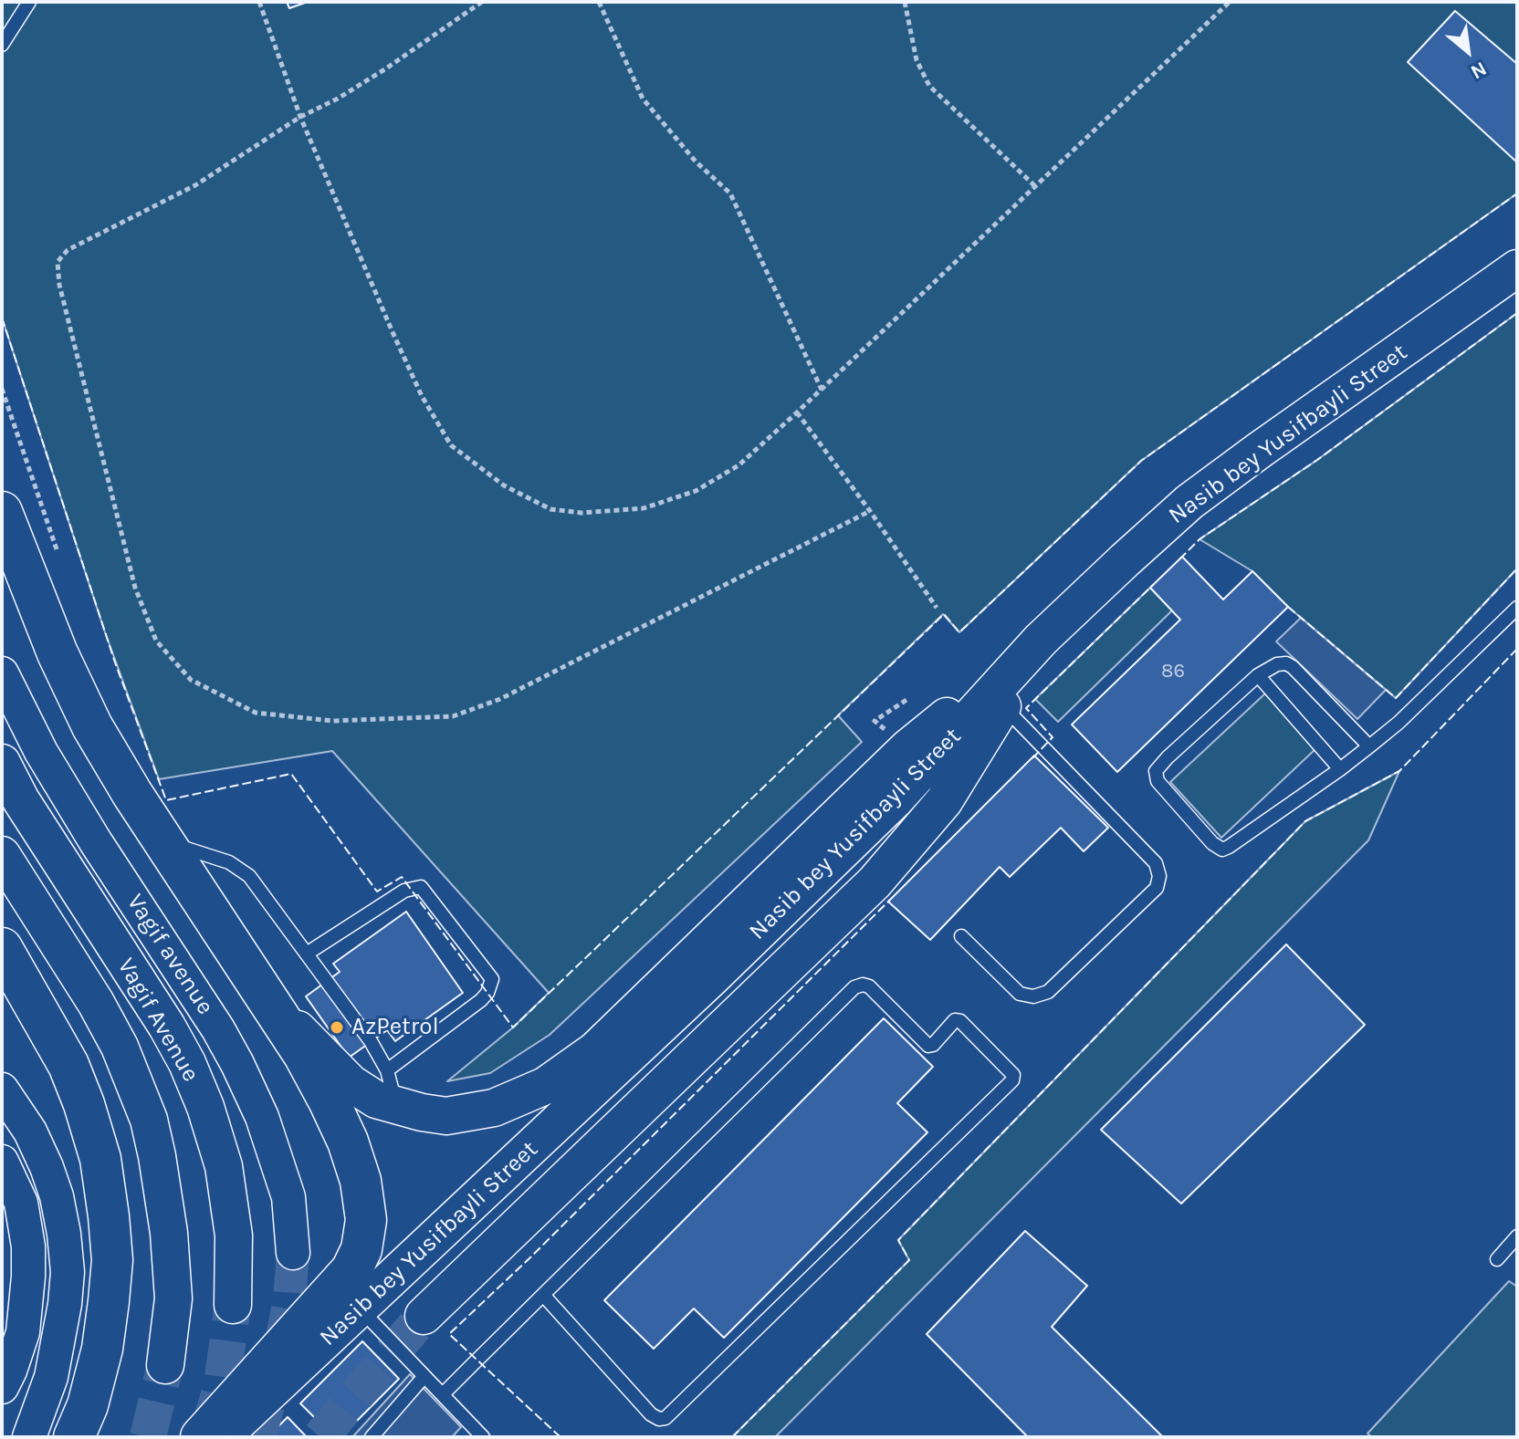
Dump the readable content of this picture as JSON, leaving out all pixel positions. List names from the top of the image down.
{
  "streets": {
    "main road": ["Nasib bey Yusifbayli Street", "Vagif Avenue"],
    "street": ["Vagif avenue"]
  },
  "places": ["AzPetrol"],
  "house_numbers": ["86"],
  "north": "bottom right"
}
